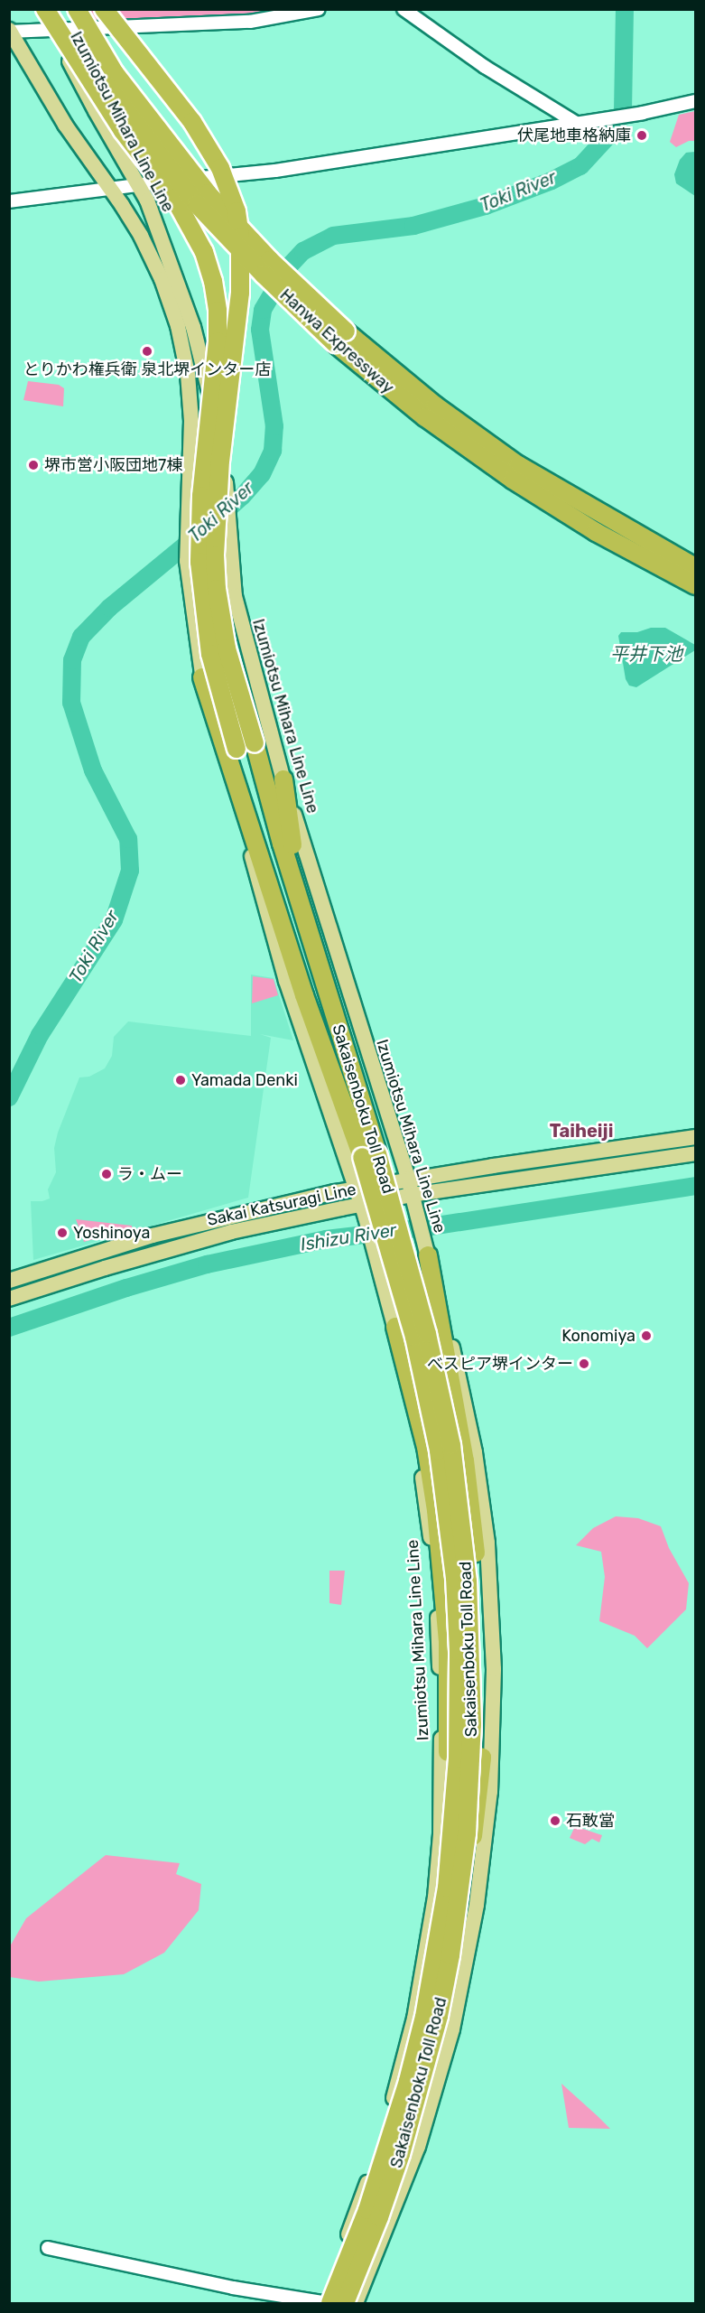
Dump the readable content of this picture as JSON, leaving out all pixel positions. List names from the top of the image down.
{
  "streets": {
    "highway": ["Hanwa Expressway", "Sakaisenboku Toll Road"],
    "main road": ["Izumiotsu Mihara Line Line", "Sakai Katsuragi Line"]
  },
  "crossings": [
    ["Izumiotsu Mihara Line Line", "Sakaisenboku Toll Road"],
    ["Izumiotsu Mihara Line Line", "Sakai Katsuragi Line"]
  ],
  "districts": ["Taiheiji"],
  "water": ["Toki River", "平井下池", "Ishizu River"],
  "places": [
    "伏尾地車格納庫",
    "とりかわ権兵衛 泉北堺インター店",
    "堺市営小阪団地7棟",
    "Yamada Denki",
    "ラ・ムー",
    "Yoshinoya",
    "Konomiya",
    "べスピア堺インター",
    "石敢當"
  ]
}
